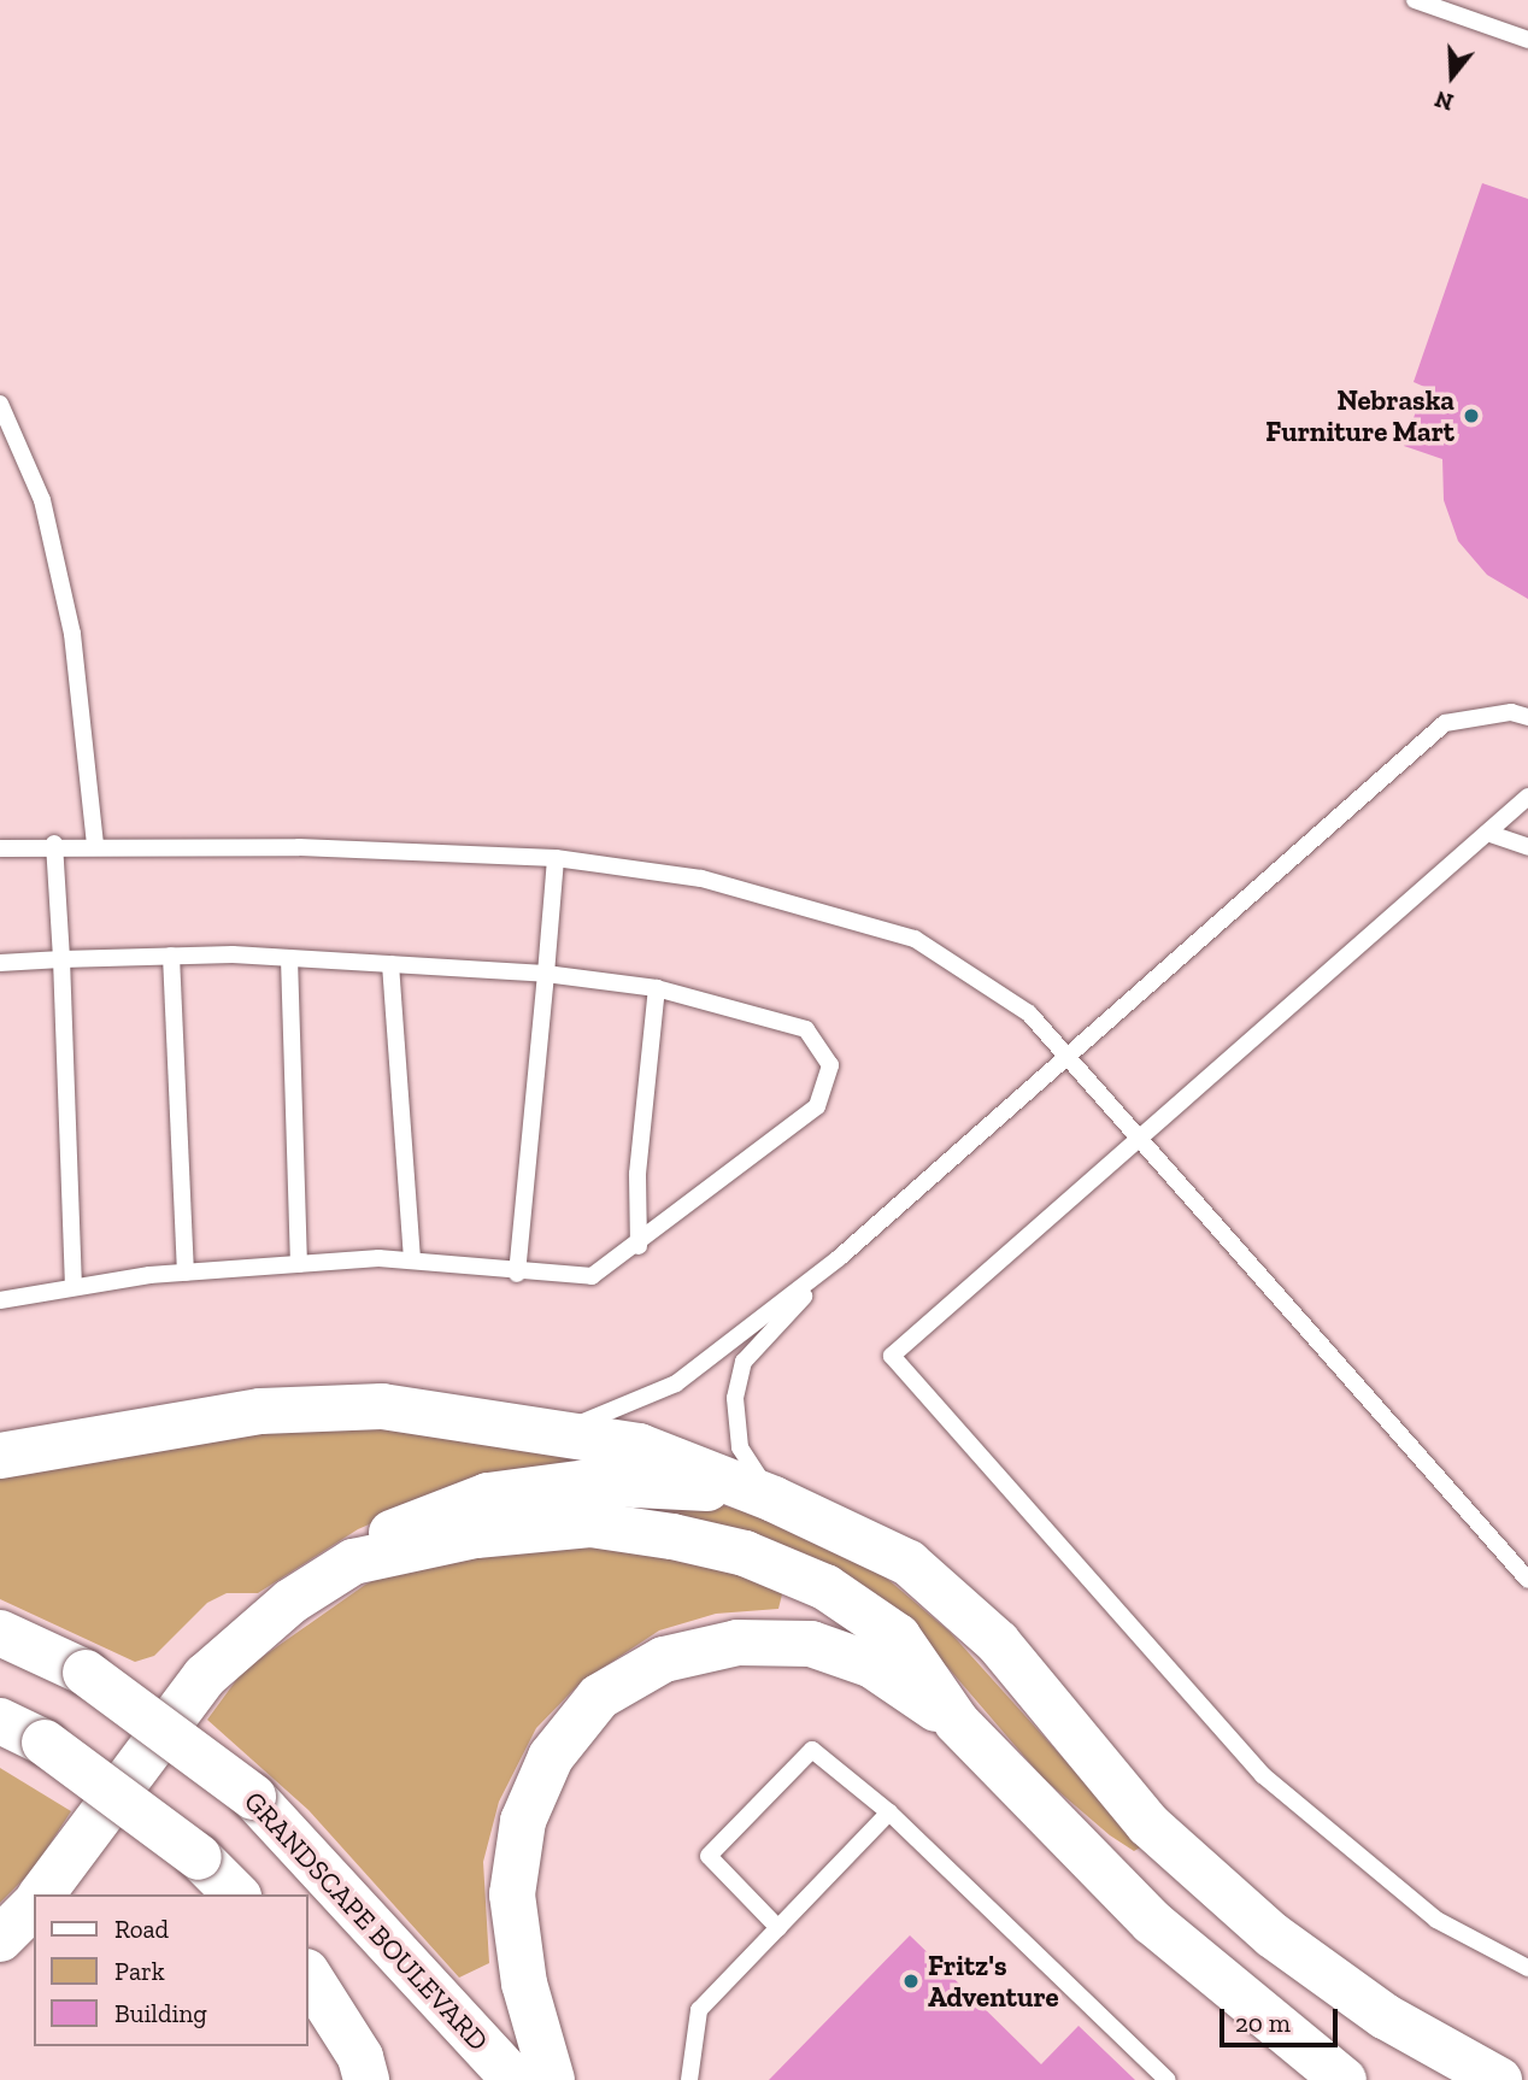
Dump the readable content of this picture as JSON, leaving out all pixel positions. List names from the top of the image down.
{
  "streets": {
    "street": ["GRANDSCAPE BOULEVARD"]
  },
  "places": ["Nebraska Furniture Mart", "Fritz's Adventure"],
  "legend": ["Road", "Park", "Building"],
  "scale_bar": "20 m",
  "north": "bottom"
}
